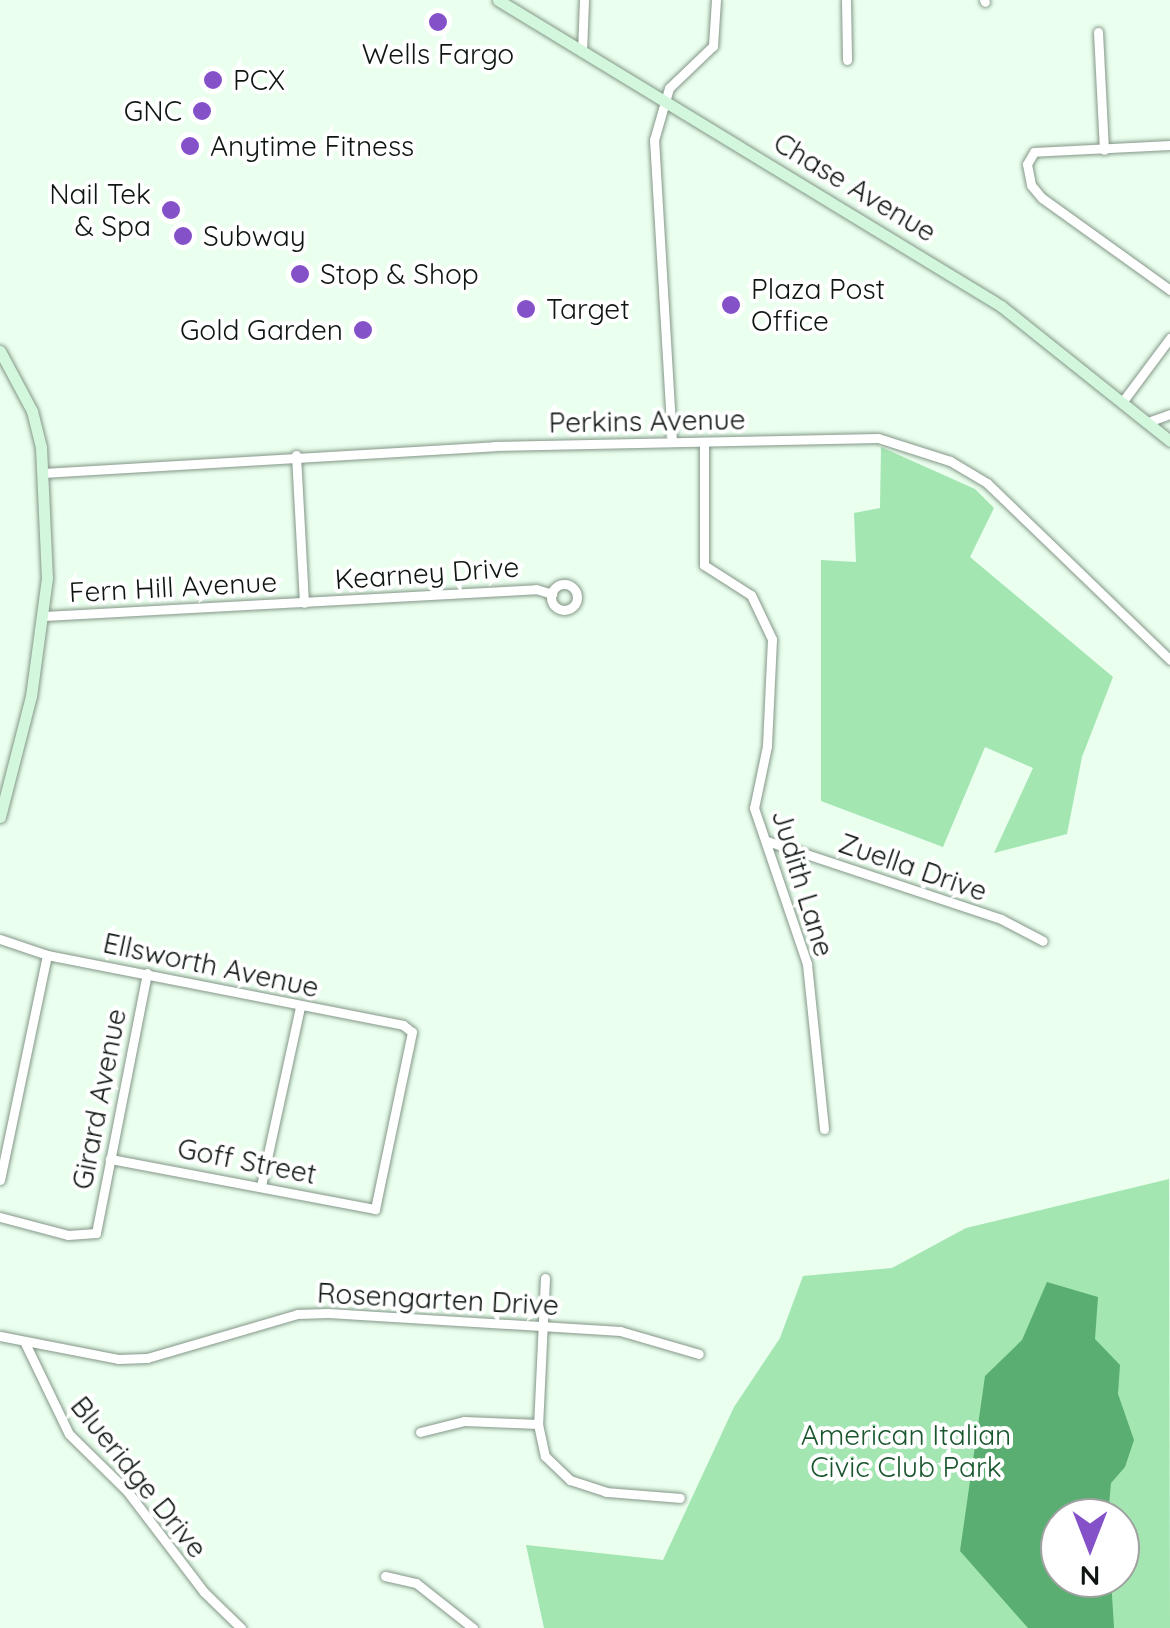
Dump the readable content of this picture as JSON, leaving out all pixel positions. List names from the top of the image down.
{
  "streets": {
    "main road": ["Chase Avenue"],
    "street": [
      "Perkins Avenue",
      "Kearney Drive",
      "Fern Hill Avenue",
      "Zuella Drive",
      "Judith Lane",
      "Ellsworth Avenue",
      "Girard Avenue",
      "Goff Street",
      "Rosengarten Drive",
      "Blueridge Drive"
    ]
  },
  "crossings": [
    ["Perkins Avenue", "Judith Lane"],
    ["Kearney Drive", "Fern Hill Avenue"],
    ["Zuella Drive", "Judith Lane"],
    ["Ellsworth Avenue", "Girard Avenue"],
    ["Ellsworth Avenue", "Goff Street"],
    ["Girard Avenue", "Goff Street"],
    ["Rosengarten Drive", "Blueridge Drive"]
  ],
  "parks": ["American Italian Civic Club Park"],
  "places": [
    "Wells Fargo",
    "PCX",
    "GNC",
    "Anytime Fitness",
    "Nail Tek & Spa",
    "Subway",
    "Stop & Shop",
    "Plaza Post Office",
    "Target",
    "Gold Garden"
  ],
  "north": "bottom"
}
